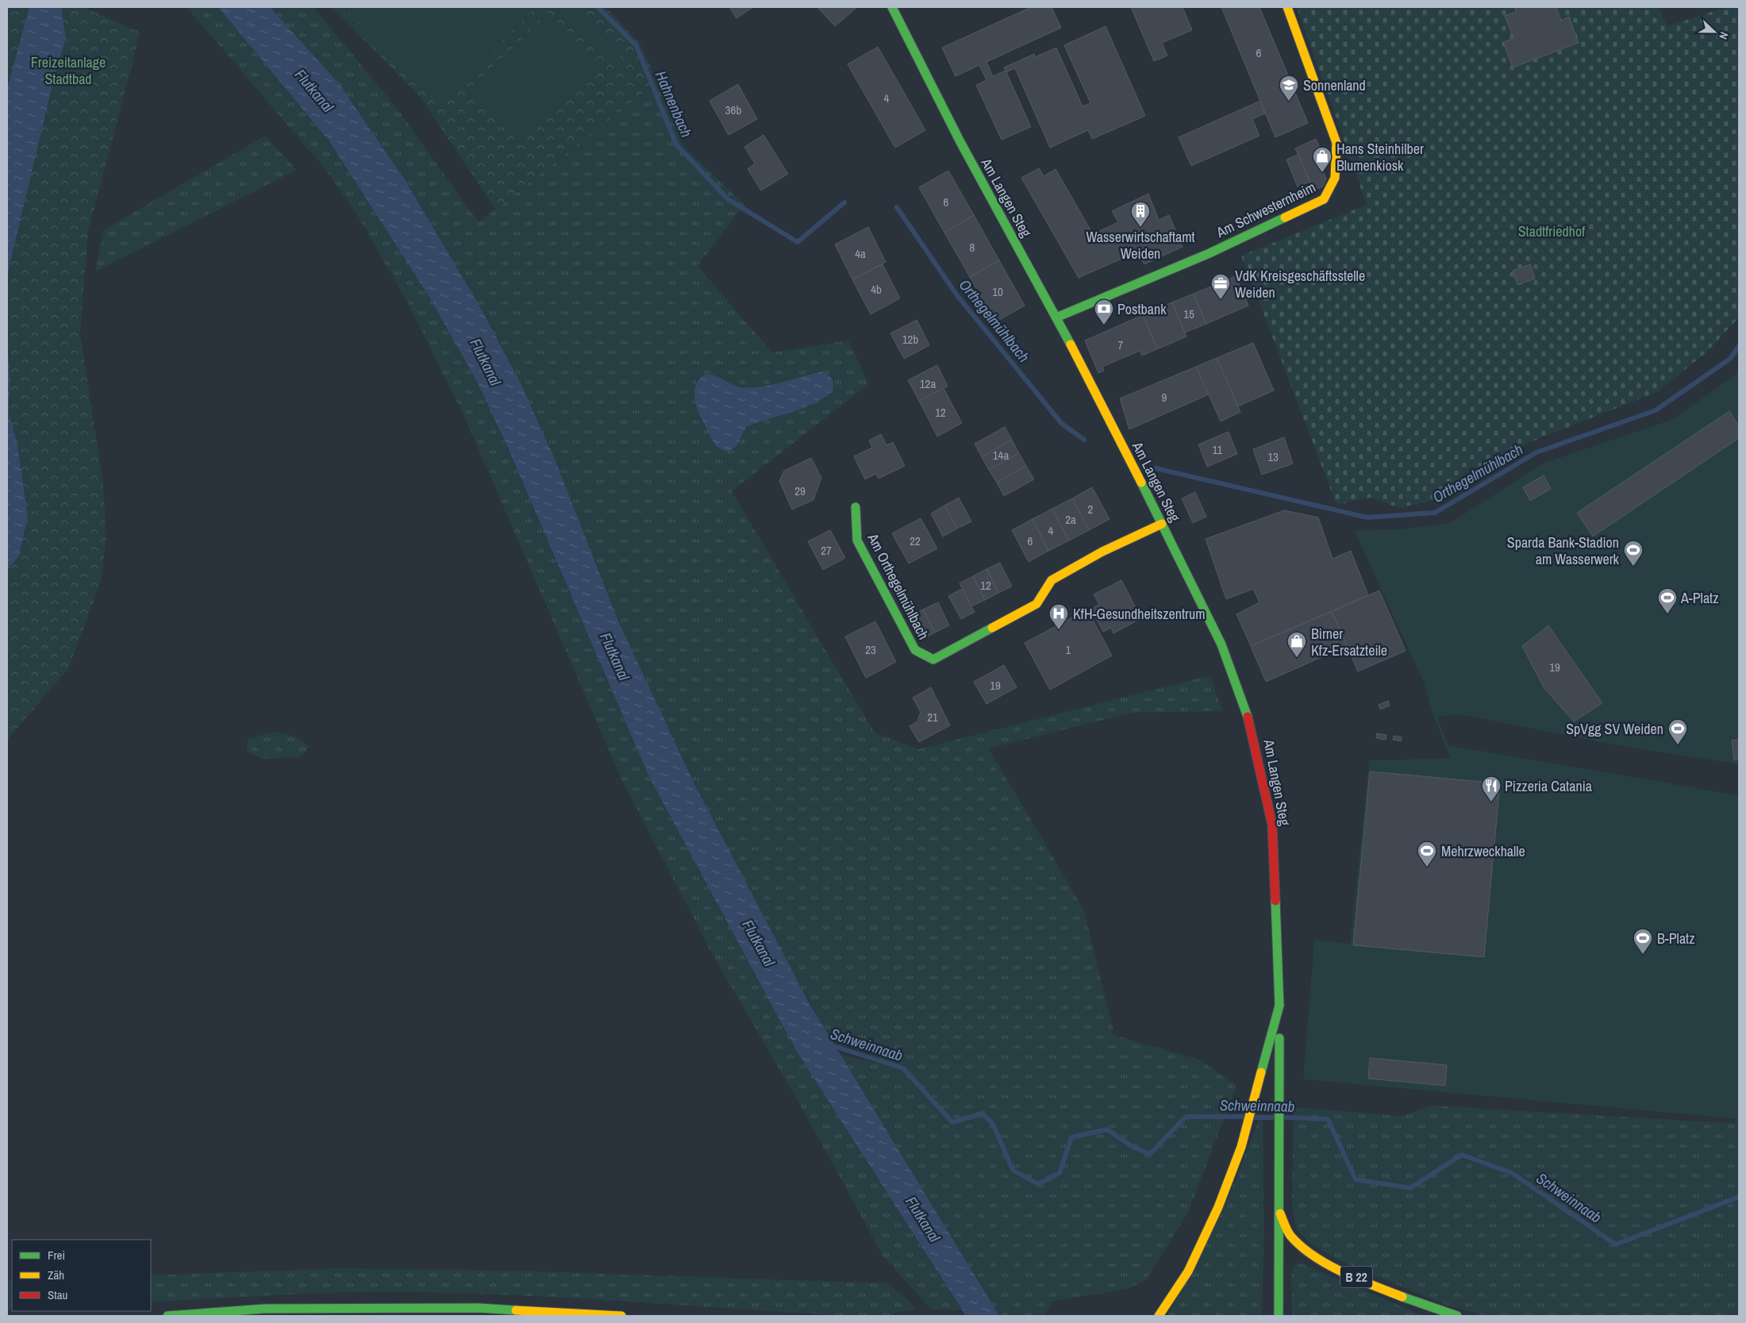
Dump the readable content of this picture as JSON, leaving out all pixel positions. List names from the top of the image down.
{
  "streets": {
    "street": [
      "Am Langen Steg",
      "Am Schwesternheim",
      "Am Orthegelmühlbach",
      "B 22"
    ]
  },
  "crossings": [
    ["Am Langen Steg", "Am Schwesternheim"],
    ["Am Langen Steg", "Am Orthegelmühlbach"]
  ],
  "water": [
    "Flutkanal",
    "Hahnenbach",
    "Orthegelmühlbach",
    "Schweinnaab"
  ],
  "parks": ["Freizeitanlage Stadtbad", "Stadtfriedhof"],
  "places": {
    "school or university": ["Sonnenland"],
    "shop": ["Hans Steinhilber Blumenkiosk", "Birner Kfz-Ersatzteile"],
    "building": ["Wasserwirtschaftamt Weiden"],
    "office": ["VdK Kreisgeschäftsstelle Weiden"],
    "bank": ["Postbank"],
    "sports": [
      "Sparda Bank-Stadion am Wasserwerk",
      "A-Platz",
      "SpVgg SV Weiden",
      "Mehrzweckhalle",
      "B-Platz"
    ],
    "hospital": ["KfH-Gesundheitszentrum"],
    "restaurant": ["Pizzeria Catania"]
  },
  "house_numbers": [
    "6",
    "4",
    "36b",
    "6",
    "8",
    "4a",
    "4b",
    "10",
    "15",
    "12b",
    "7",
    "12a",
    "9",
    "12",
    "11",
    "14a",
    "13",
    "29",
    "2",
    "2a",
    "4",
    "22",
    "6",
    "27",
    "12",
    "23",
    "1",
    "19",
    "19",
    "21"
  ],
  "legend": ["Frei", "Zäh", "Stau"],
  "north": "right"
}
